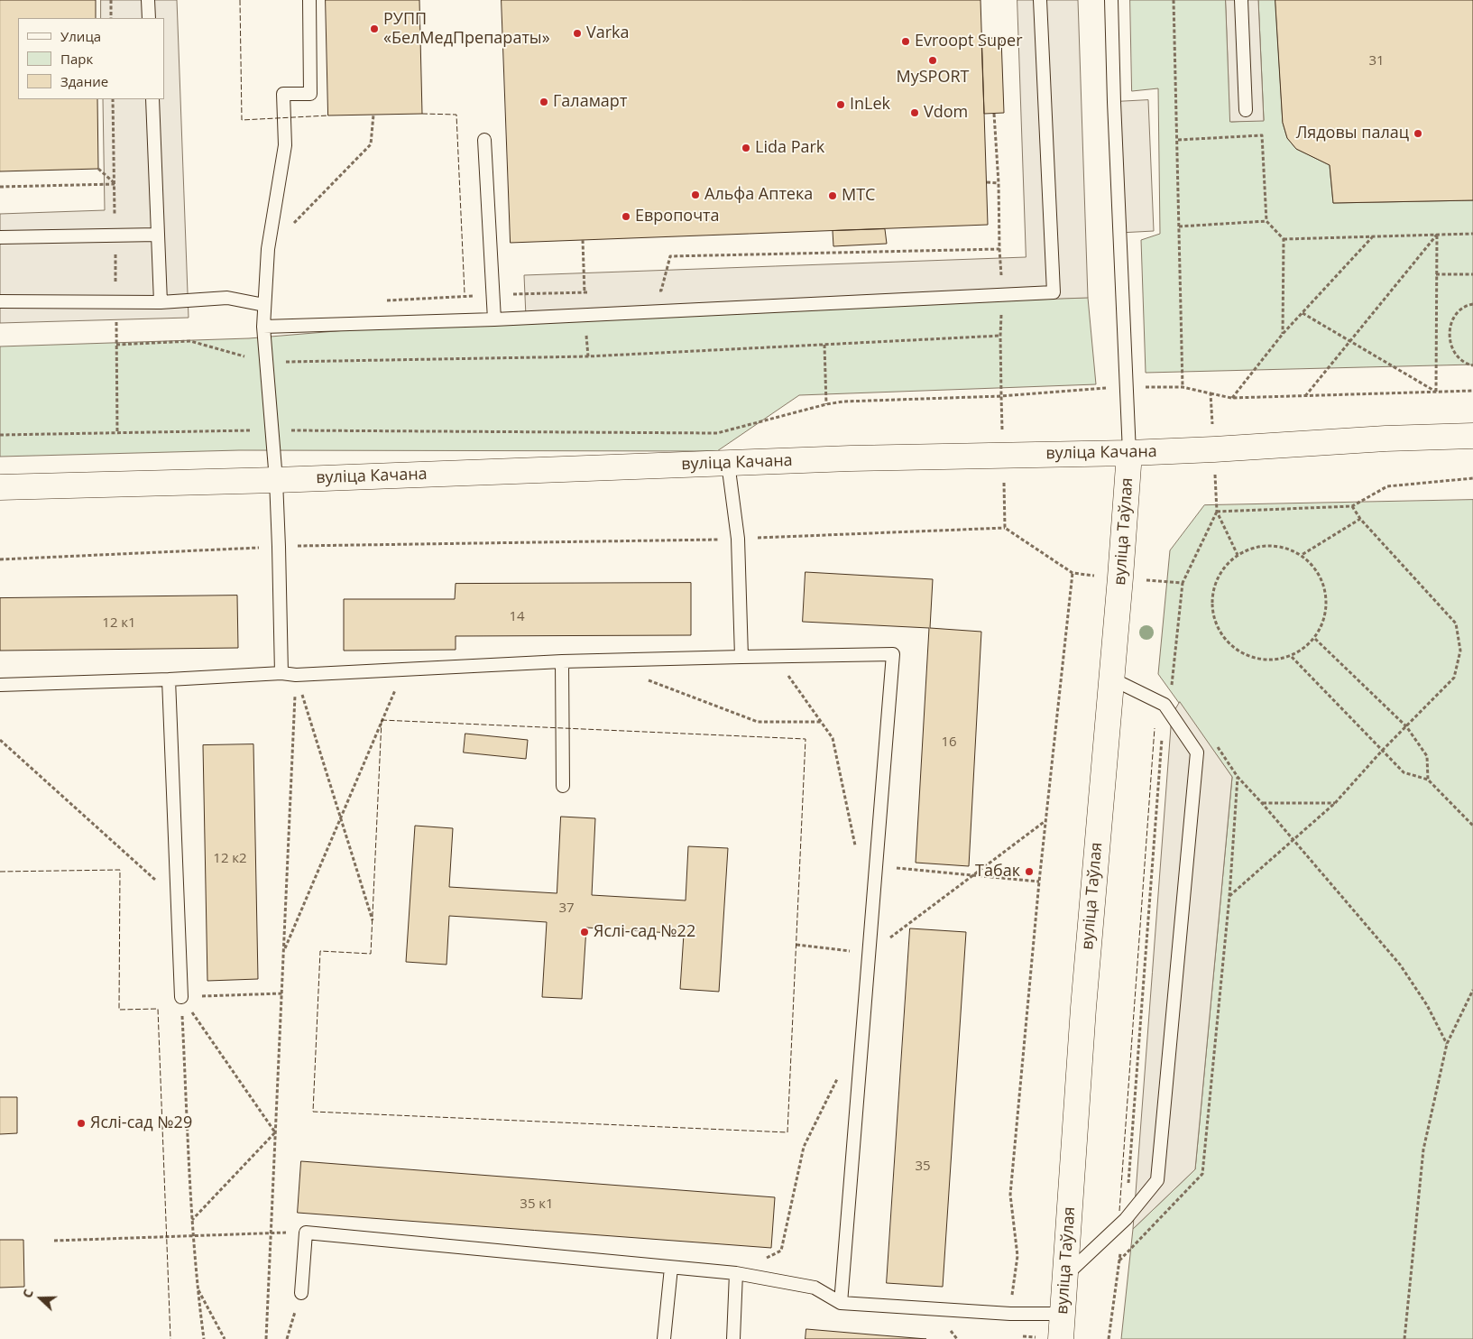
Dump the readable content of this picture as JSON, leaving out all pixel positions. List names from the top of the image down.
{
  "streets": {
    "main road": ["вуліца Качана", "вуліца Таўлая"]
  },
  "crossings": [
    ["вуліца Качана", "вуліца Таўлая"]
  ],
  "places": [
    "РУПП «БелМедПрепараты»",
    "Varka",
    "Evroopt Super",
    "MySPORT",
    "Галамарт",
    "InLek",
    "Vdom",
    "Лядовы палац",
    "Lida Park",
    "Альфа Аптека",
    "МТС",
    "Европочта",
    "Табак",
    "Яслі-сад №22",
    "Яслі-сад №29"
  ],
  "house_numbers": [
    "31",
    "14",
    "12 к1",
    "16",
    "12 к2",
    "37",
    "35",
    "35 к1"
  ],
  "legend": ["Улица", "Парк", "Здание"],
  "north": "left"
}
